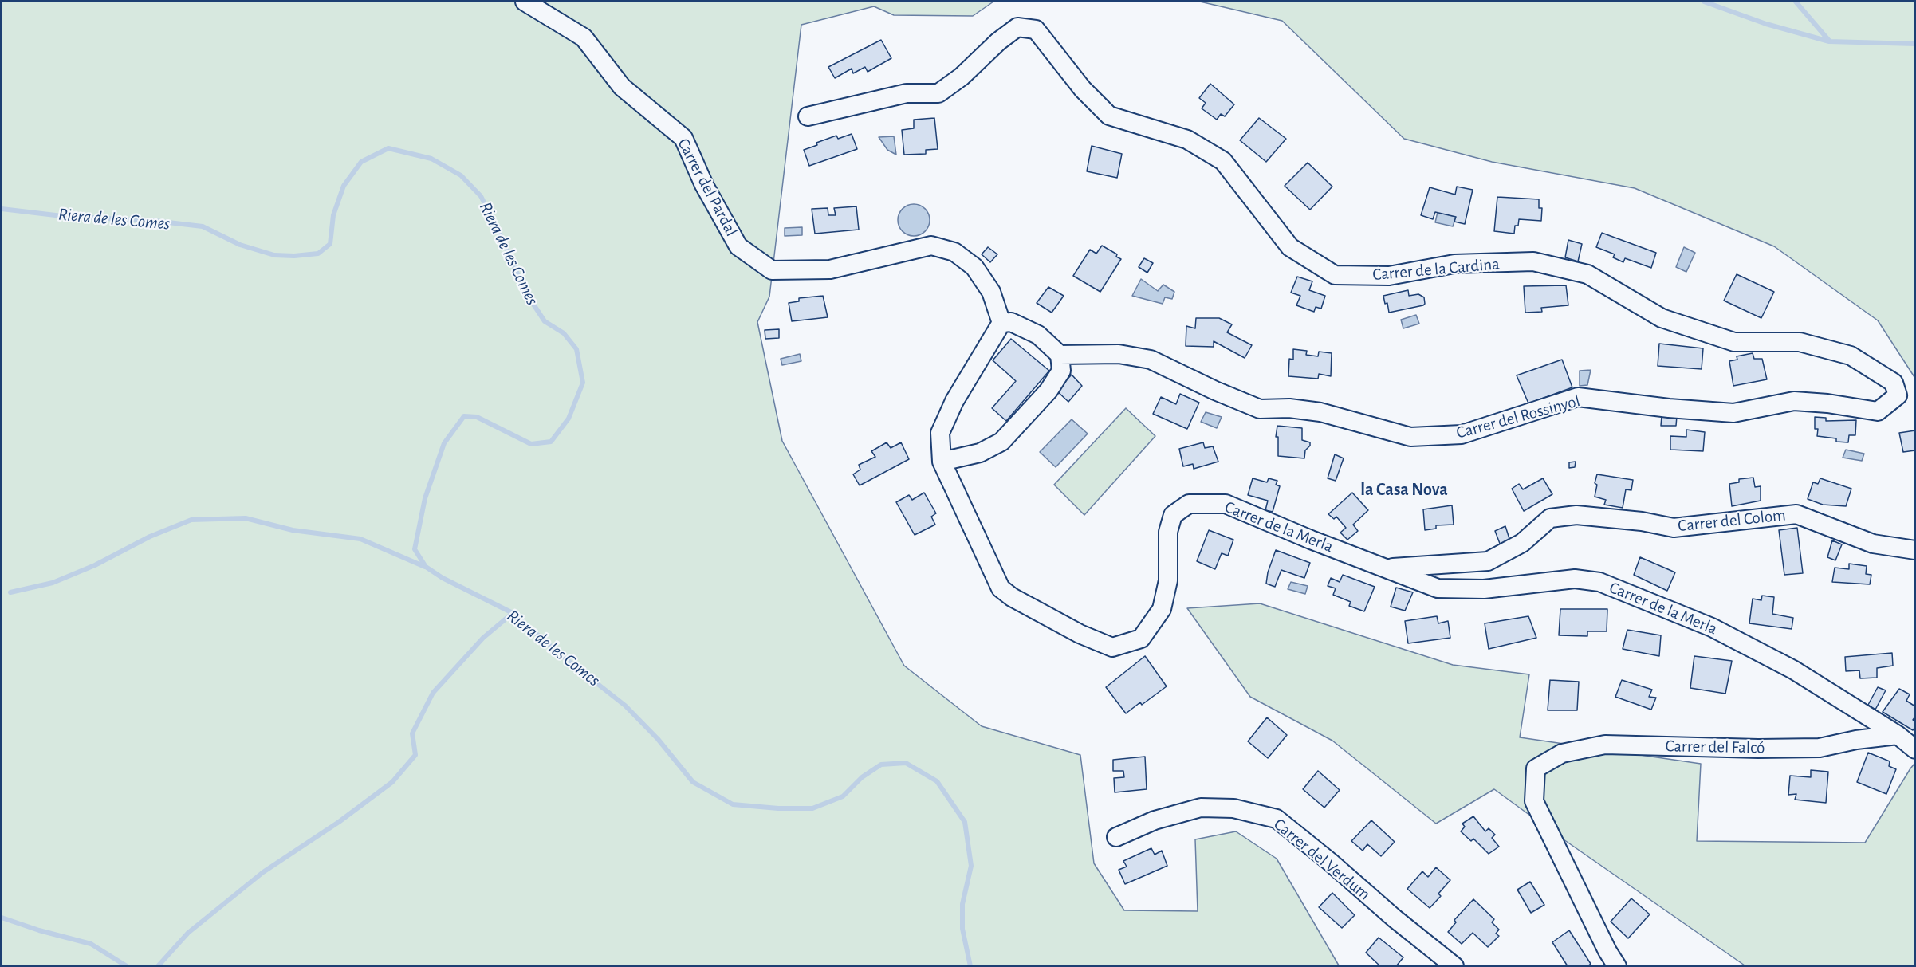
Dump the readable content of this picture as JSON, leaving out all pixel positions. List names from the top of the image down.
{
  "streets": {
    "street": [
      "Carrer del Pardal",
      "Carrer de la Cardina",
      "Carrer del Rossinyol",
      "Carrer del Colom",
      "Carrer de la Merla",
      "Carrer del Falcó",
      "Carrer del Verdum"
    ]
  },
  "crossings": [
    ["Carrer del Pardal", "Carrer de la Merla"],
    ["Carrer de la Cardina", "Carrer del Rossinyol"],
    ["Carrer del Colom", "Carrer de la Merla"],
    ["Carrer de la Merla", "Carrer del Falcó"]
  ],
  "districts": ["la Casa Nova"],
  "water": ["Riera de les Comes"]
}
